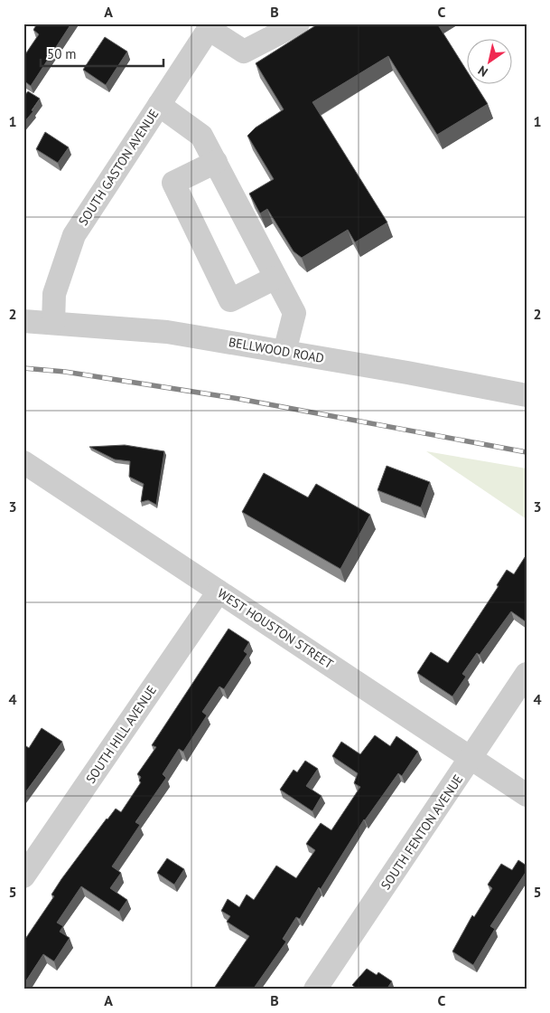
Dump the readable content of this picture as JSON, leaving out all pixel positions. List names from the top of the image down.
{
  "streets": {
    "street": [
      "SOUTH GASTON AVENUE",
      "BELLWOOD ROAD",
      "WEST HOUSTON STREET",
      "SOUTH HILL AVENUE",
      "SOUTH FENTON AVENUE"
    ]
  },
  "crossings": [
    ["SOUTH GASTON AVENUE", "BELLWOOD ROAD"],
    ["WEST HOUSTON STREET", "SOUTH HILL AVENUE"],
    ["WEST HOUSTON STREET", "SOUTH FENTON AVENUE"]
  ],
  "scale_bar": "50 m",
  "north": "bottom left",
  "grid": {
    "columns": ["A", "B", "C"],
    "rows": [
      "1",
      "2",
      "3",
      "4",
      "5"
    ]
  }
}
